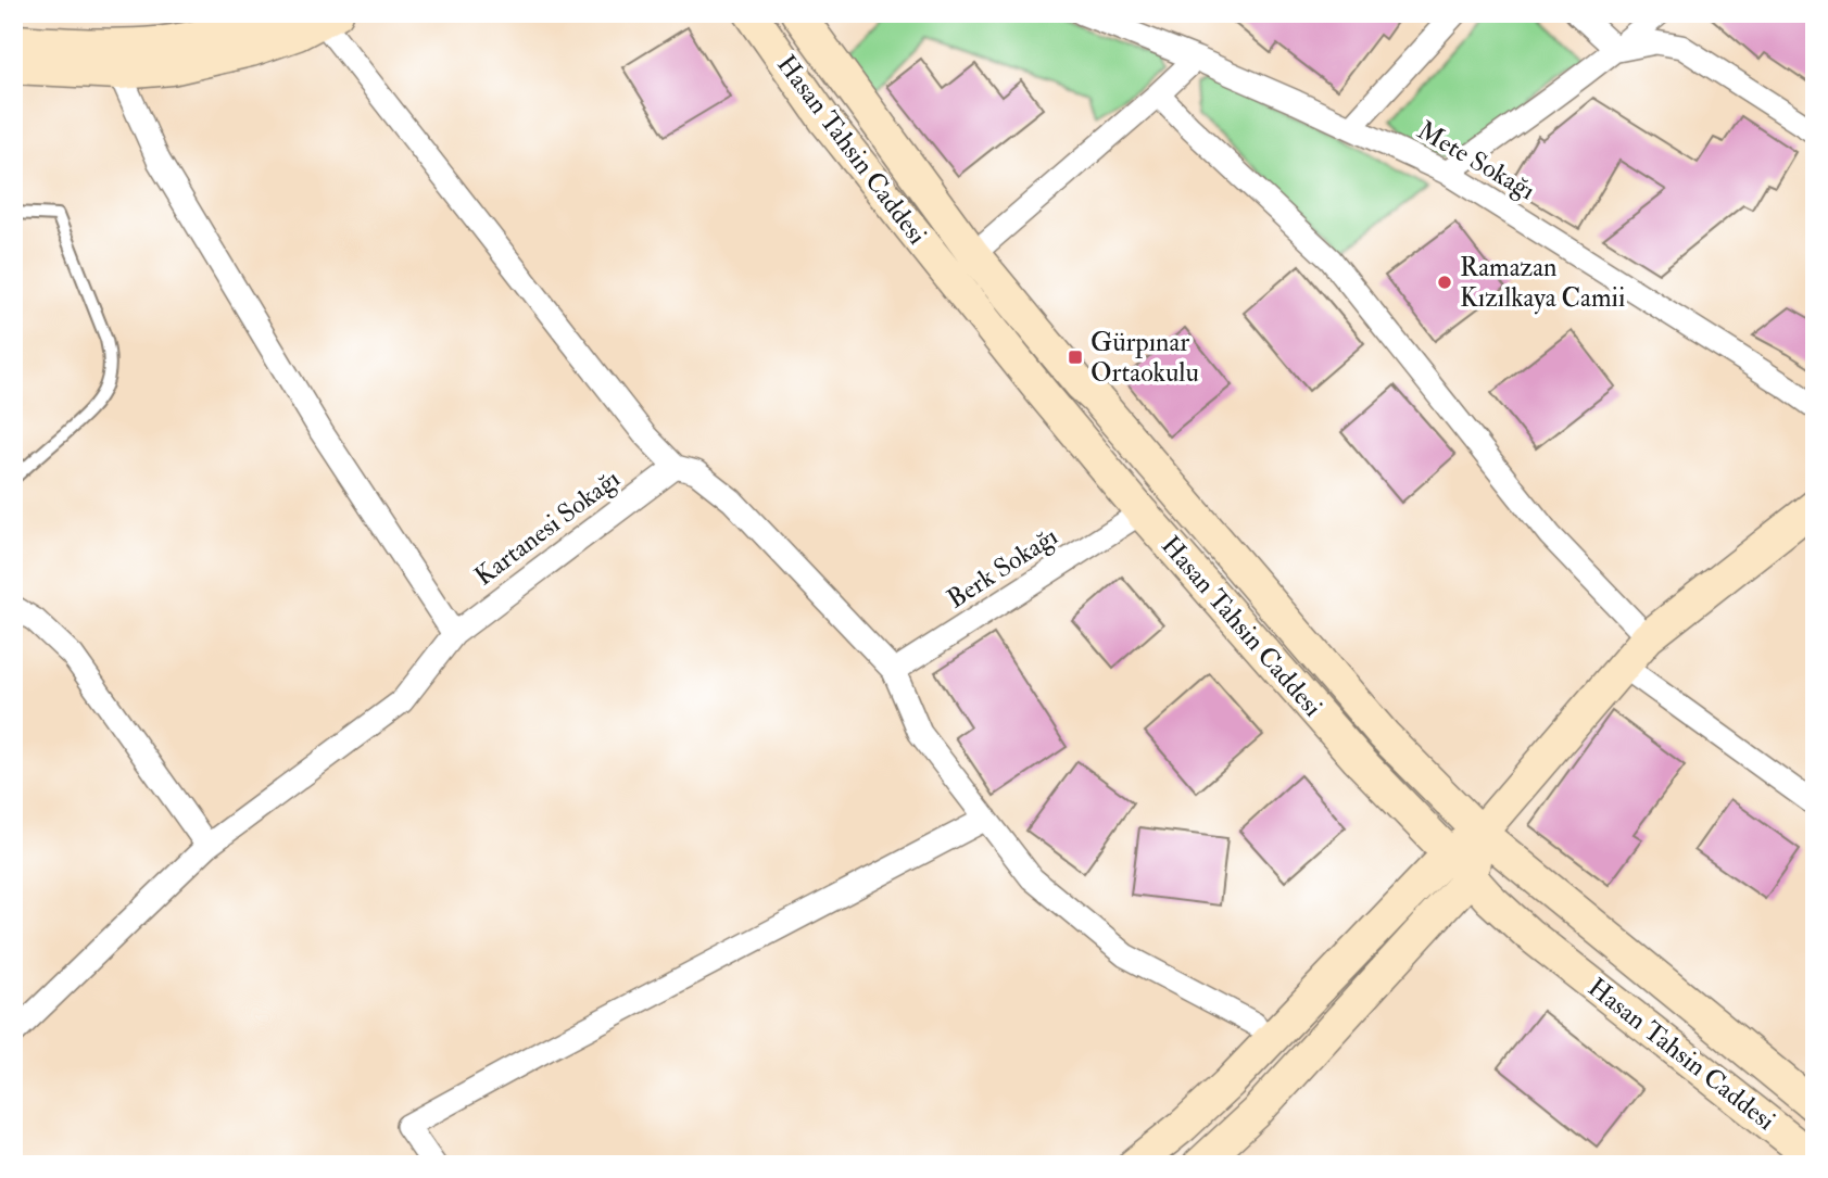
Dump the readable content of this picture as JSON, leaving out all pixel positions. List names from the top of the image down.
{
  "streets": {
    "main road": ["Hasan Tahsin Caddesi"],
    "street": ["Mete Sokağı", "Kartanesi Sokağı", "Berk Sokağı"]
  },
  "crossings": [
    ["Hasan Tahsin Caddesi", "Berk Sokağı"]
  ],
  "places": {
    "other": ["Ramazan Kızılkaya Camii"],
    "transit": ["Gürpınar Ortaokulu"]
  }
}
